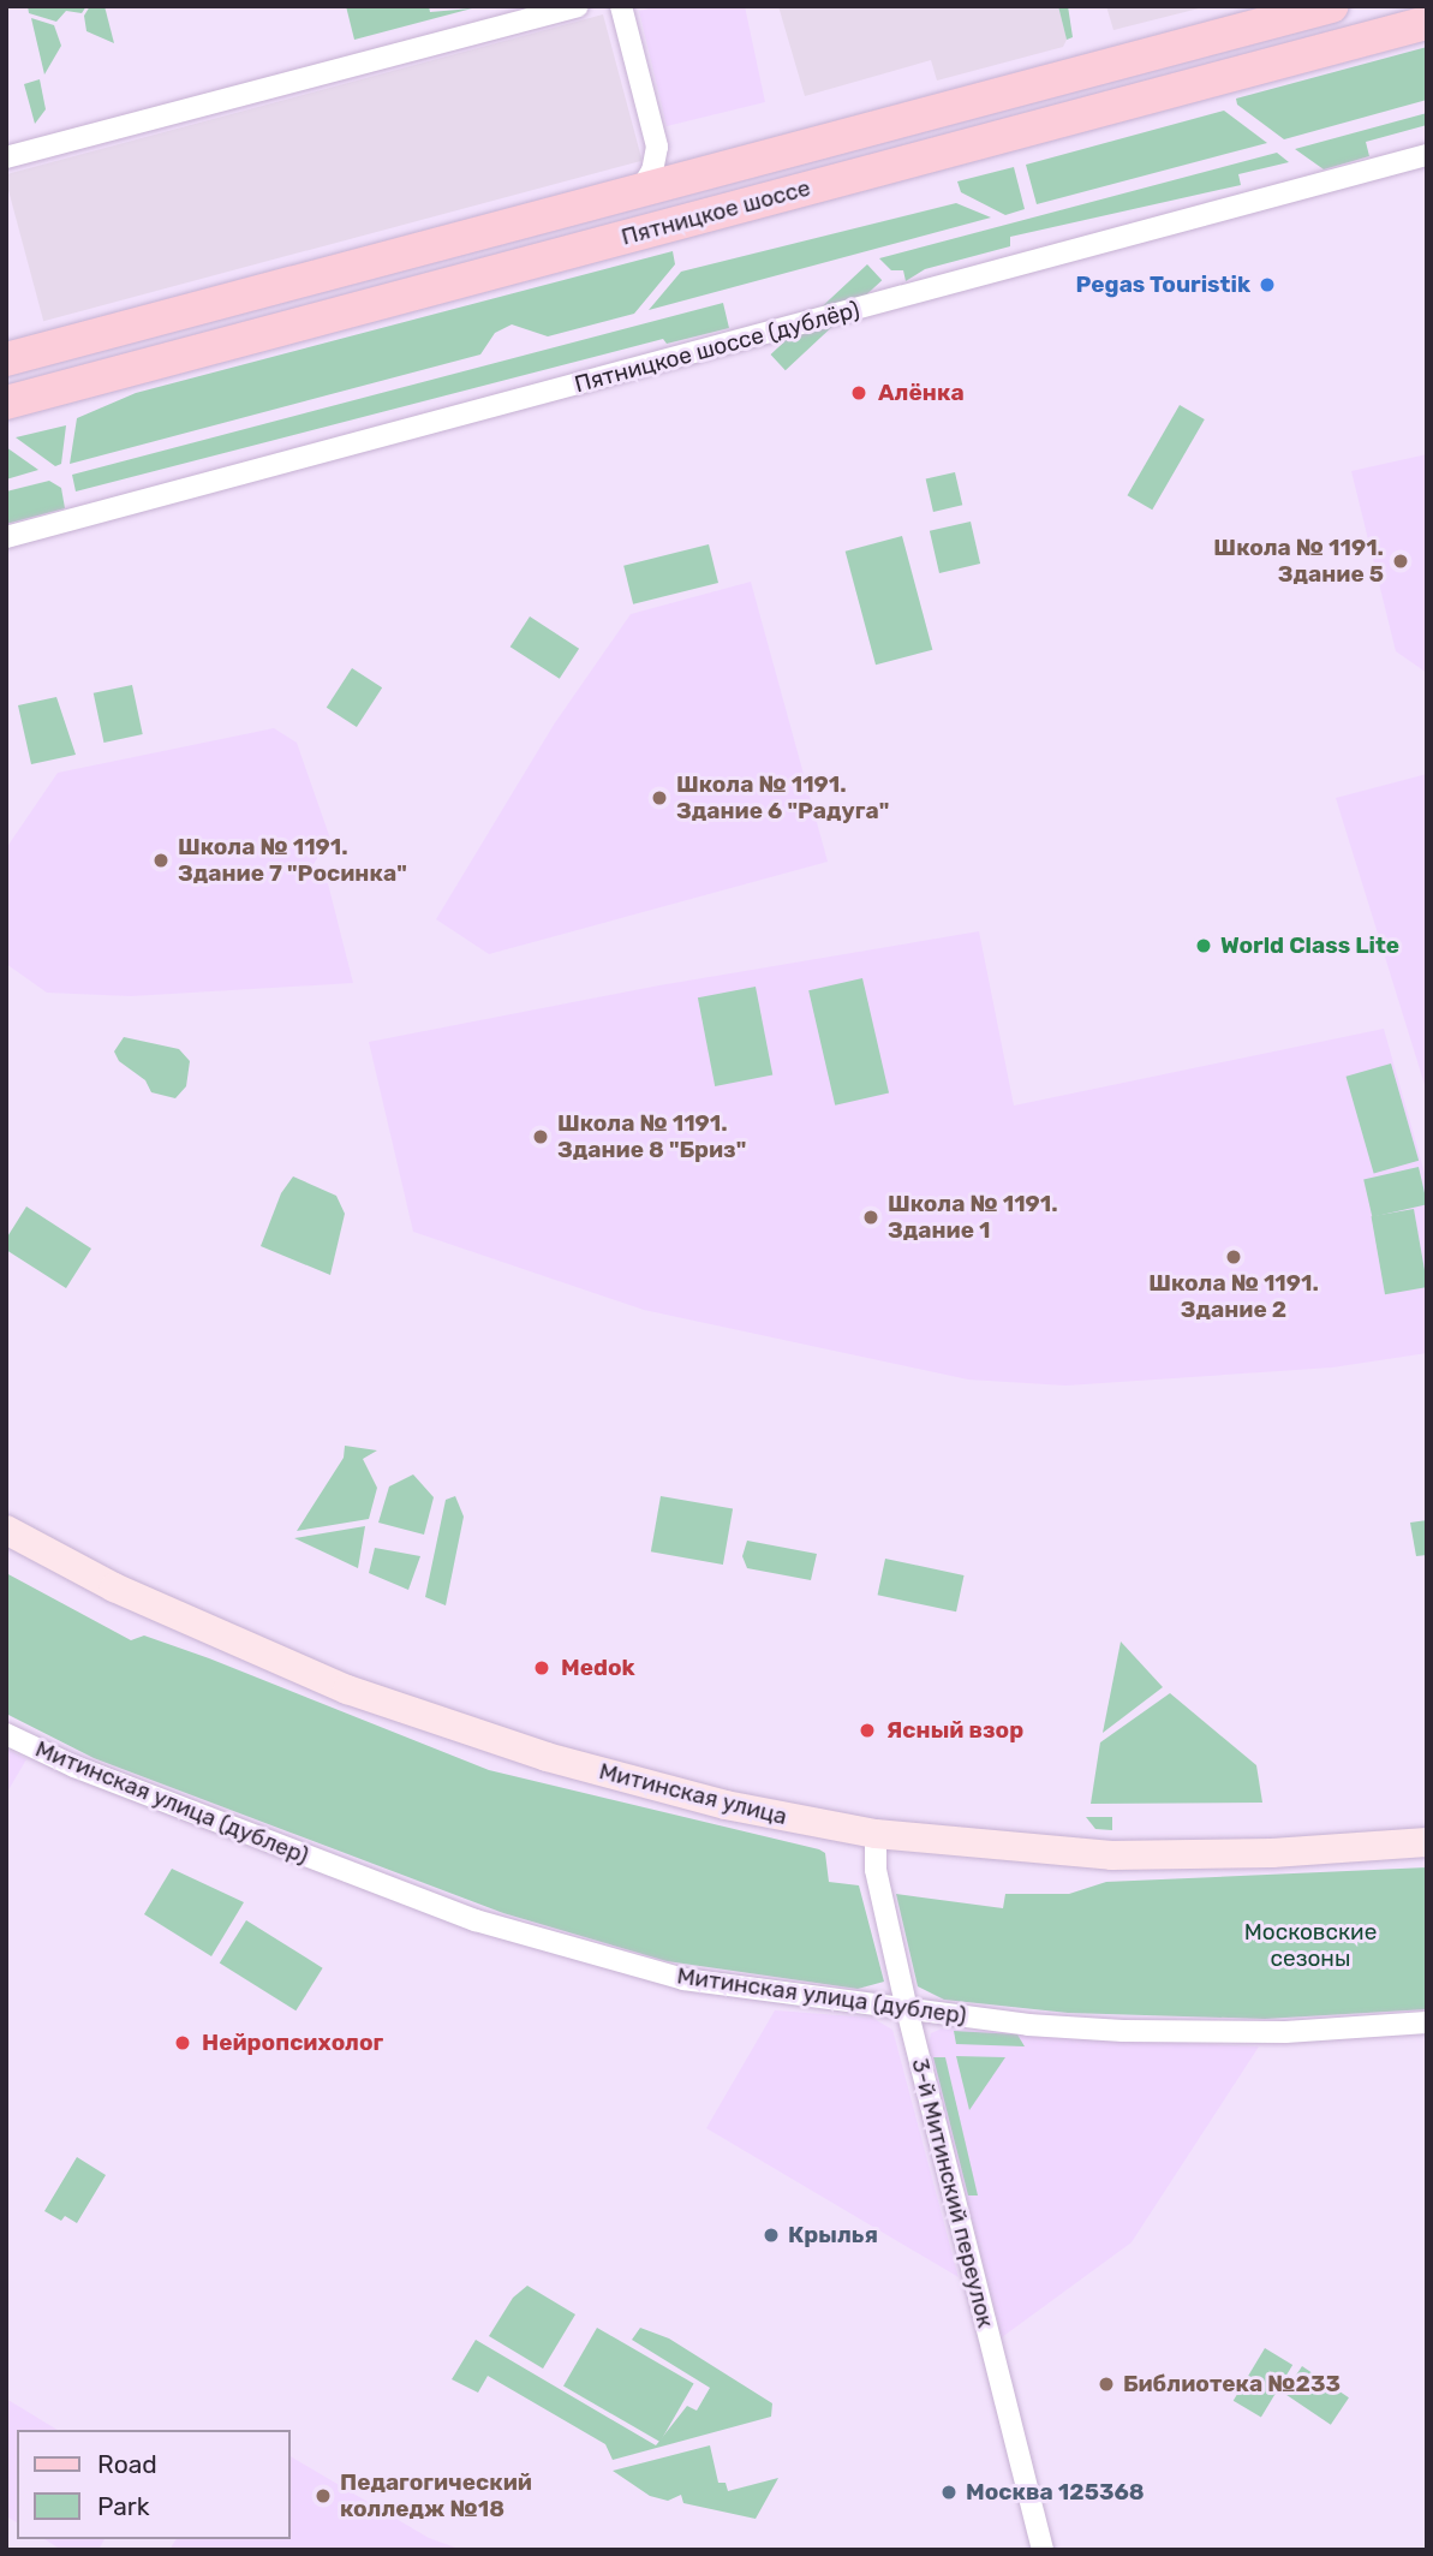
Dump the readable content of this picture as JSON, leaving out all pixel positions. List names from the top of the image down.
{
  "streets": {
    "main road": ["Пятницкое шоссе", "Митинская улица"],
    "street": ["Пятницкое шоссе (дублёр)", "Митинская улица (дублер)", "3-й Митинский переулок"]
  },
  "crossings": [
    ["Митинская улица", "3-й Митинский переулок"],
    ["Митинская улица (дублер)", "3-й Митинский переулок"]
  ],
  "parks": ["Московские сезоны"],
  "places": [
    "Pegas Touristik",
    "Алёнка",
    "Школа № 1191. Здание 5",
    "Школа № 1191. Здание 6 \"Радуга\"",
    "Школа № 1191. Здание 7 \"Росинка\"",
    "World Class Lite",
    "Школа № 1191. Здание 8 \"Бриз\"",
    "Школа № 1191. Здание 1",
    "Школа № 1191. Здание 2",
    "Medok",
    "Ясный взор",
    "Нейропсихолог",
    "Крылья",
    "Библиотека №233",
    "Москва 125368",
    "Педагогический колледж №18"
  ],
  "legend": ["Road", "Park"]
}
